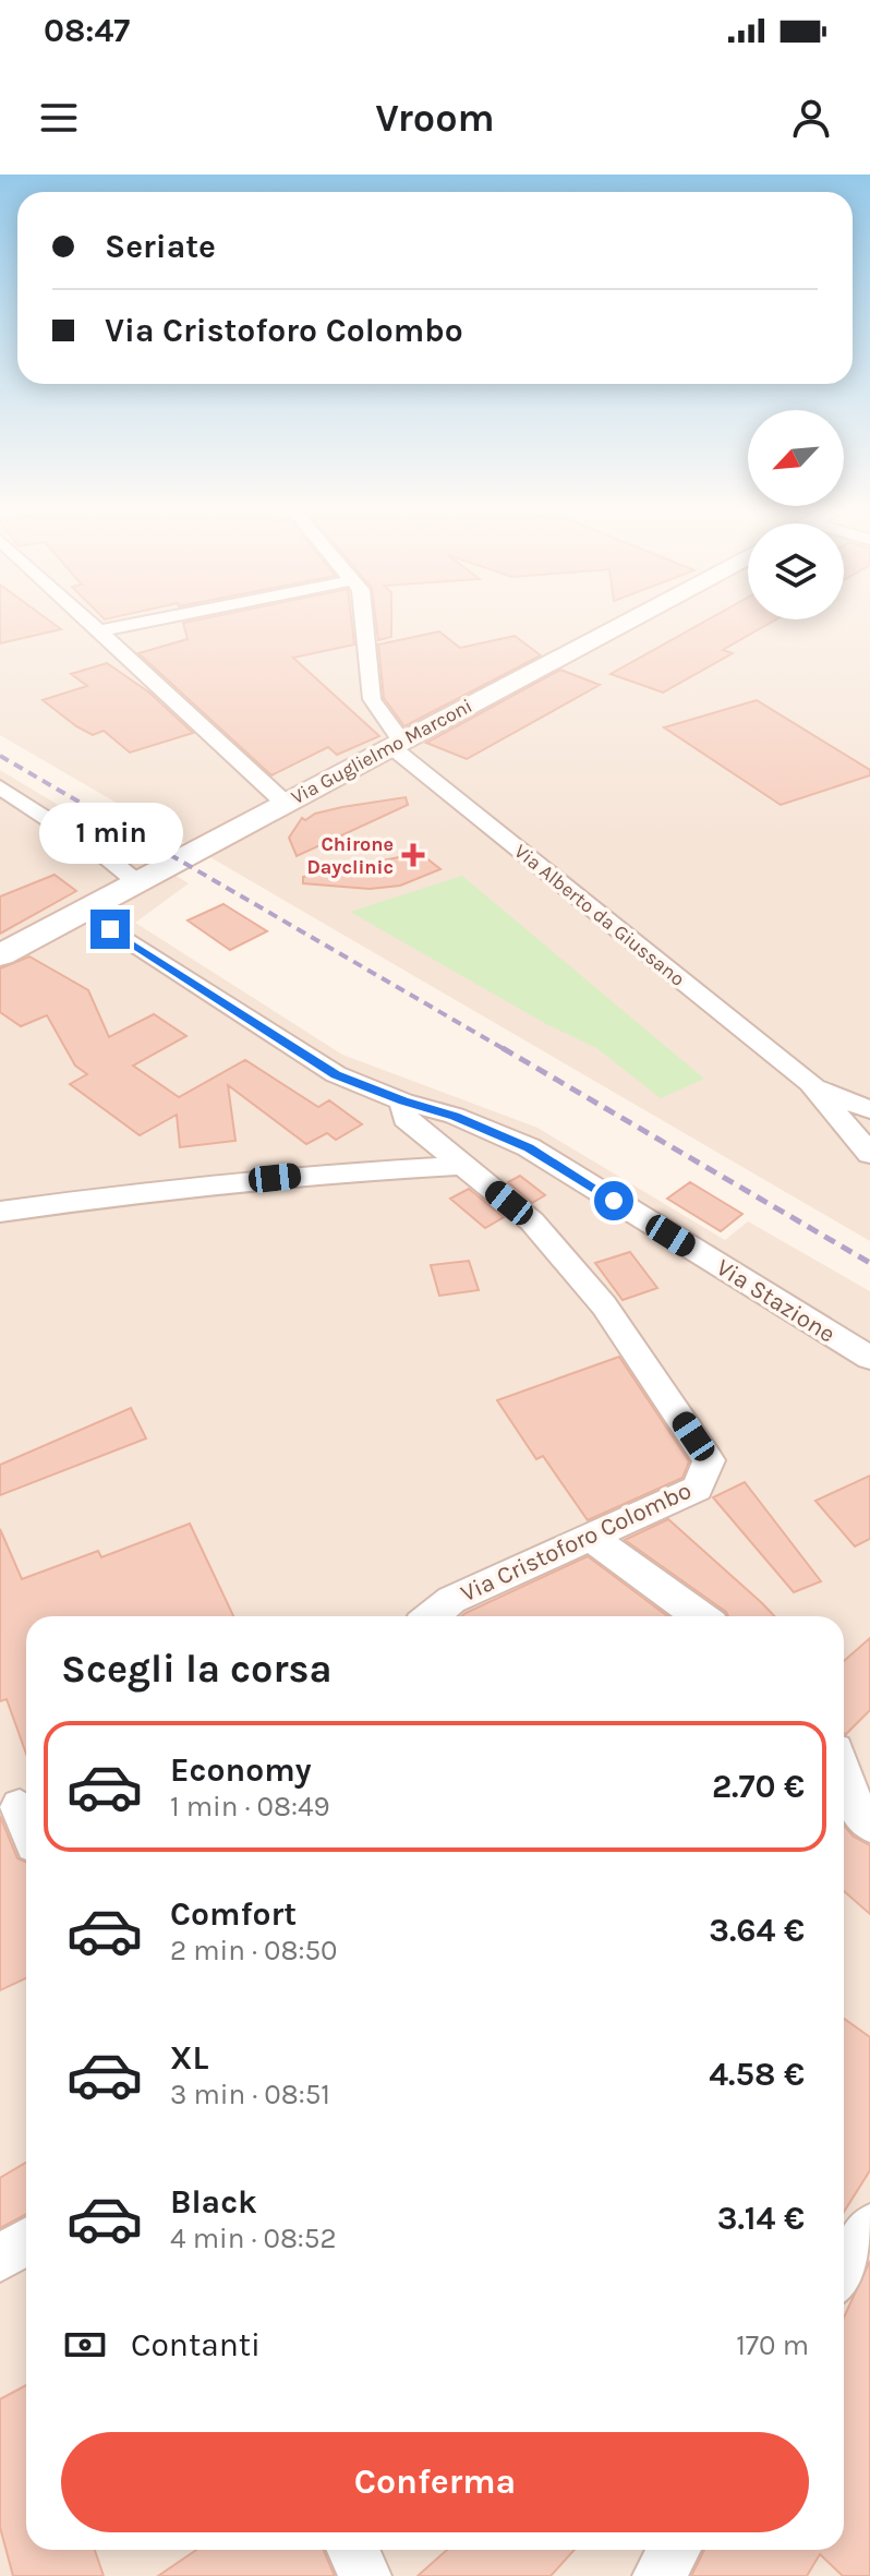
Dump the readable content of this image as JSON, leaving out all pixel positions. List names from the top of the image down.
{
  "streets": {
    "main road": ["Via Guglielmo Marconi"],
    "street": ["Via Alberto da Giussano", "Via Stazione", "Via Cristoforo Colombo"]
  },
  "crossings": [
    ["Via Guglielmo Marconi", "Via Alberto da Giussano"],
    ["Via Stazione", "Via Cristoforo Colombo"]
  ],
  "places": {
    "health": ["Chirone Dayclinic"]
  },
  "north": "bottom left",
  "page": {
    "status": "08:47",
    "header": "Vroom",
    "banner": ["Seriate", "Via Cristoforo Colombo"],
    "bubble": "1 min",
    "heading": "Scegli la corsa",
    "list": [
      {
        "name": "Economy",
        "note": "1 min · 08:49",
        "value": "2.70 €"
      },
      {
        "name": "Comfort",
        "note": "2 min · 08:50",
        "value": "3.64 €"
      },
      {
        "name": "XL",
        "note": "3 min · 08:51",
        "value": "4.58 €"
      },
      {
        "name": "Black",
        "note": "4 min · 08:52",
        "value": "3.14 €"
      }
    ],
    "pay": ["Contanti", "170 m"],
    "buttons": "Conferma"
  }
}
